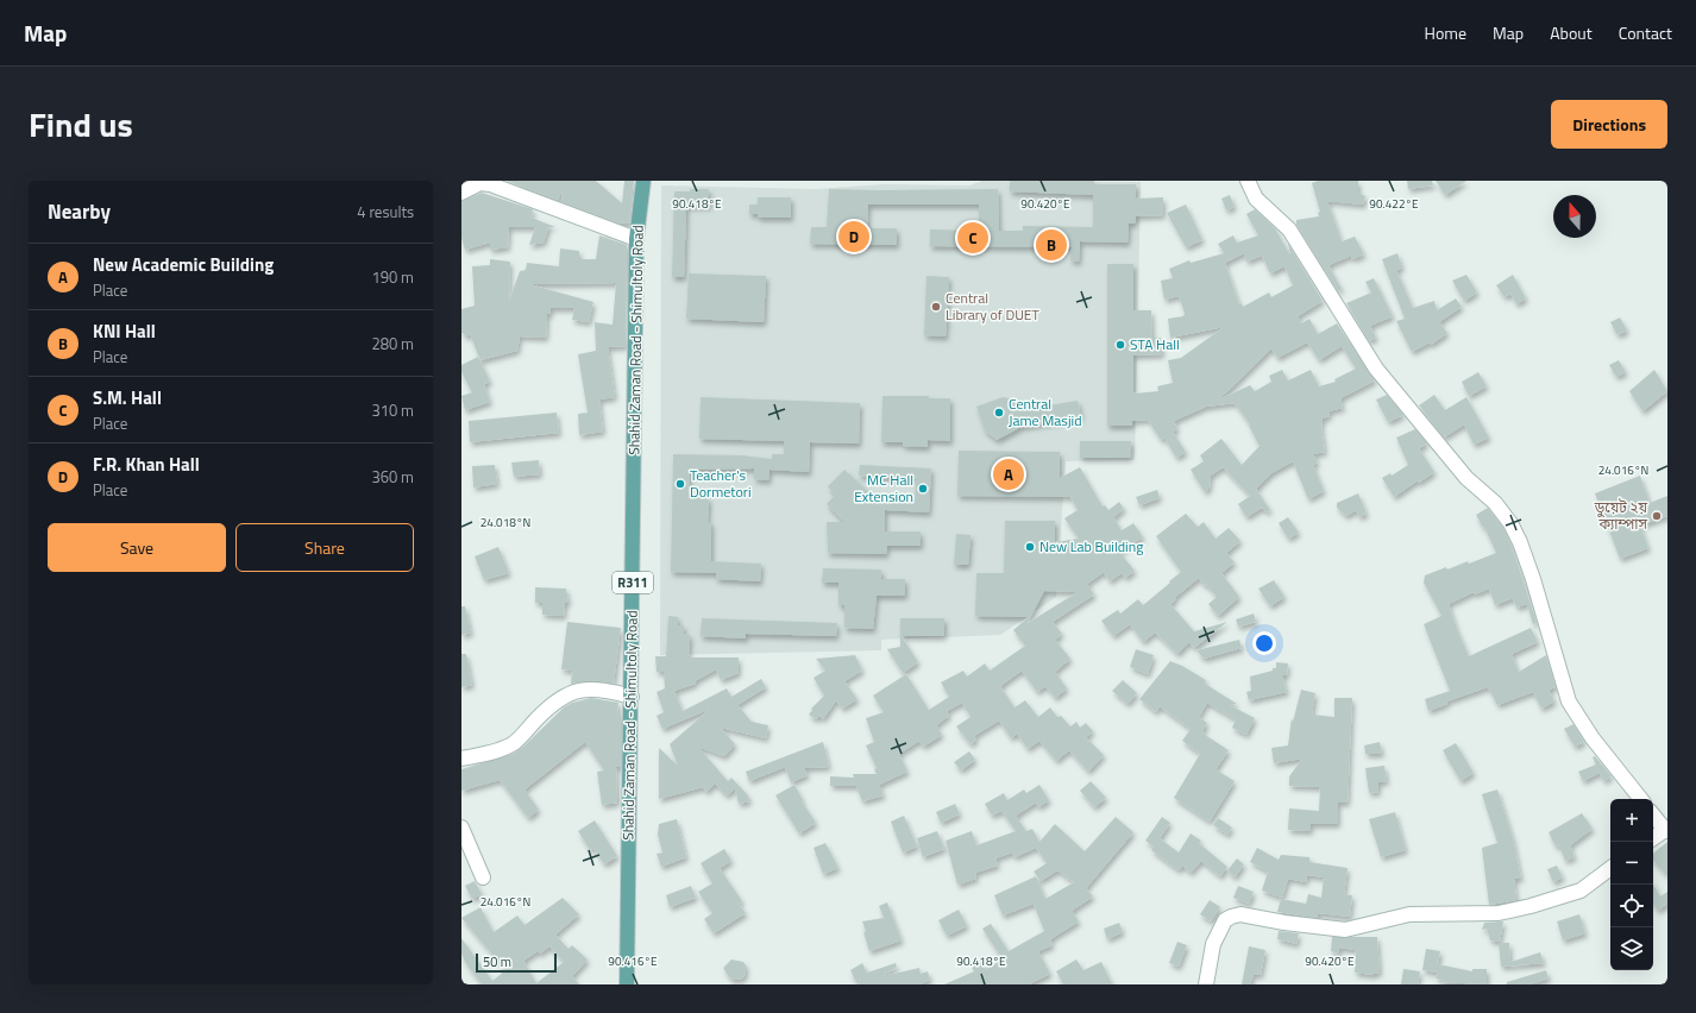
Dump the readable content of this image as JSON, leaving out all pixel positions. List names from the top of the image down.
{
  "streets": {
    "main road": ["Shahid Zaman Road - Shimultoly Road", "R311"]
  },
  "places": [
    "Central Library of DUET",
    "STA Hall",
    "Central Jame Masjid",
    "Teacher's Dormetori",
    "MC Hall Extension",
    "ডুয়েট ২য় ক্যাম্পাস",
    "New Lab Building"
  ],
  "scale_bar": "50 m",
  "north": "top",
  "page": {
    "header": "Map",
    "nav": [
      "Home",
      "Map",
      "About",
      "Contact"
    ],
    "title": "Find us",
    "buttons": [
      "Directions",
      ["Save", "Share"]
    ],
    "heading": ["Nearby", "4 results"],
    "pins": [
      "D",
      "C",
      "B",
      "A"
    ],
    "list": [
      {
        "mark": "A",
        "name": "New Academic Building",
        "note": "Place",
        "value": "190 m"
      },
      {
        "mark": "B",
        "name": "KNI Hall",
        "note": "Place",
        "value": "280 m"
      },
      {
        "mark": "C",
        "name": "S.M. Hall",
        "note": "Place",
        "value": "310 m"
      },
      {
        "mark": "D",
        "name": "F.R. Khan Hall",
        "note": "Place",
        "value": "360 m"
      }
    ],
    "map_buttons": ["+", "−"],
    "scale": "50 m"
  },
  "coordinates": [
    "90.418°E",
    "90.420°E",
    "90.422°E",
    "24.016°N",
    "24.018°N",
    "90.416°E"
  ]
}
